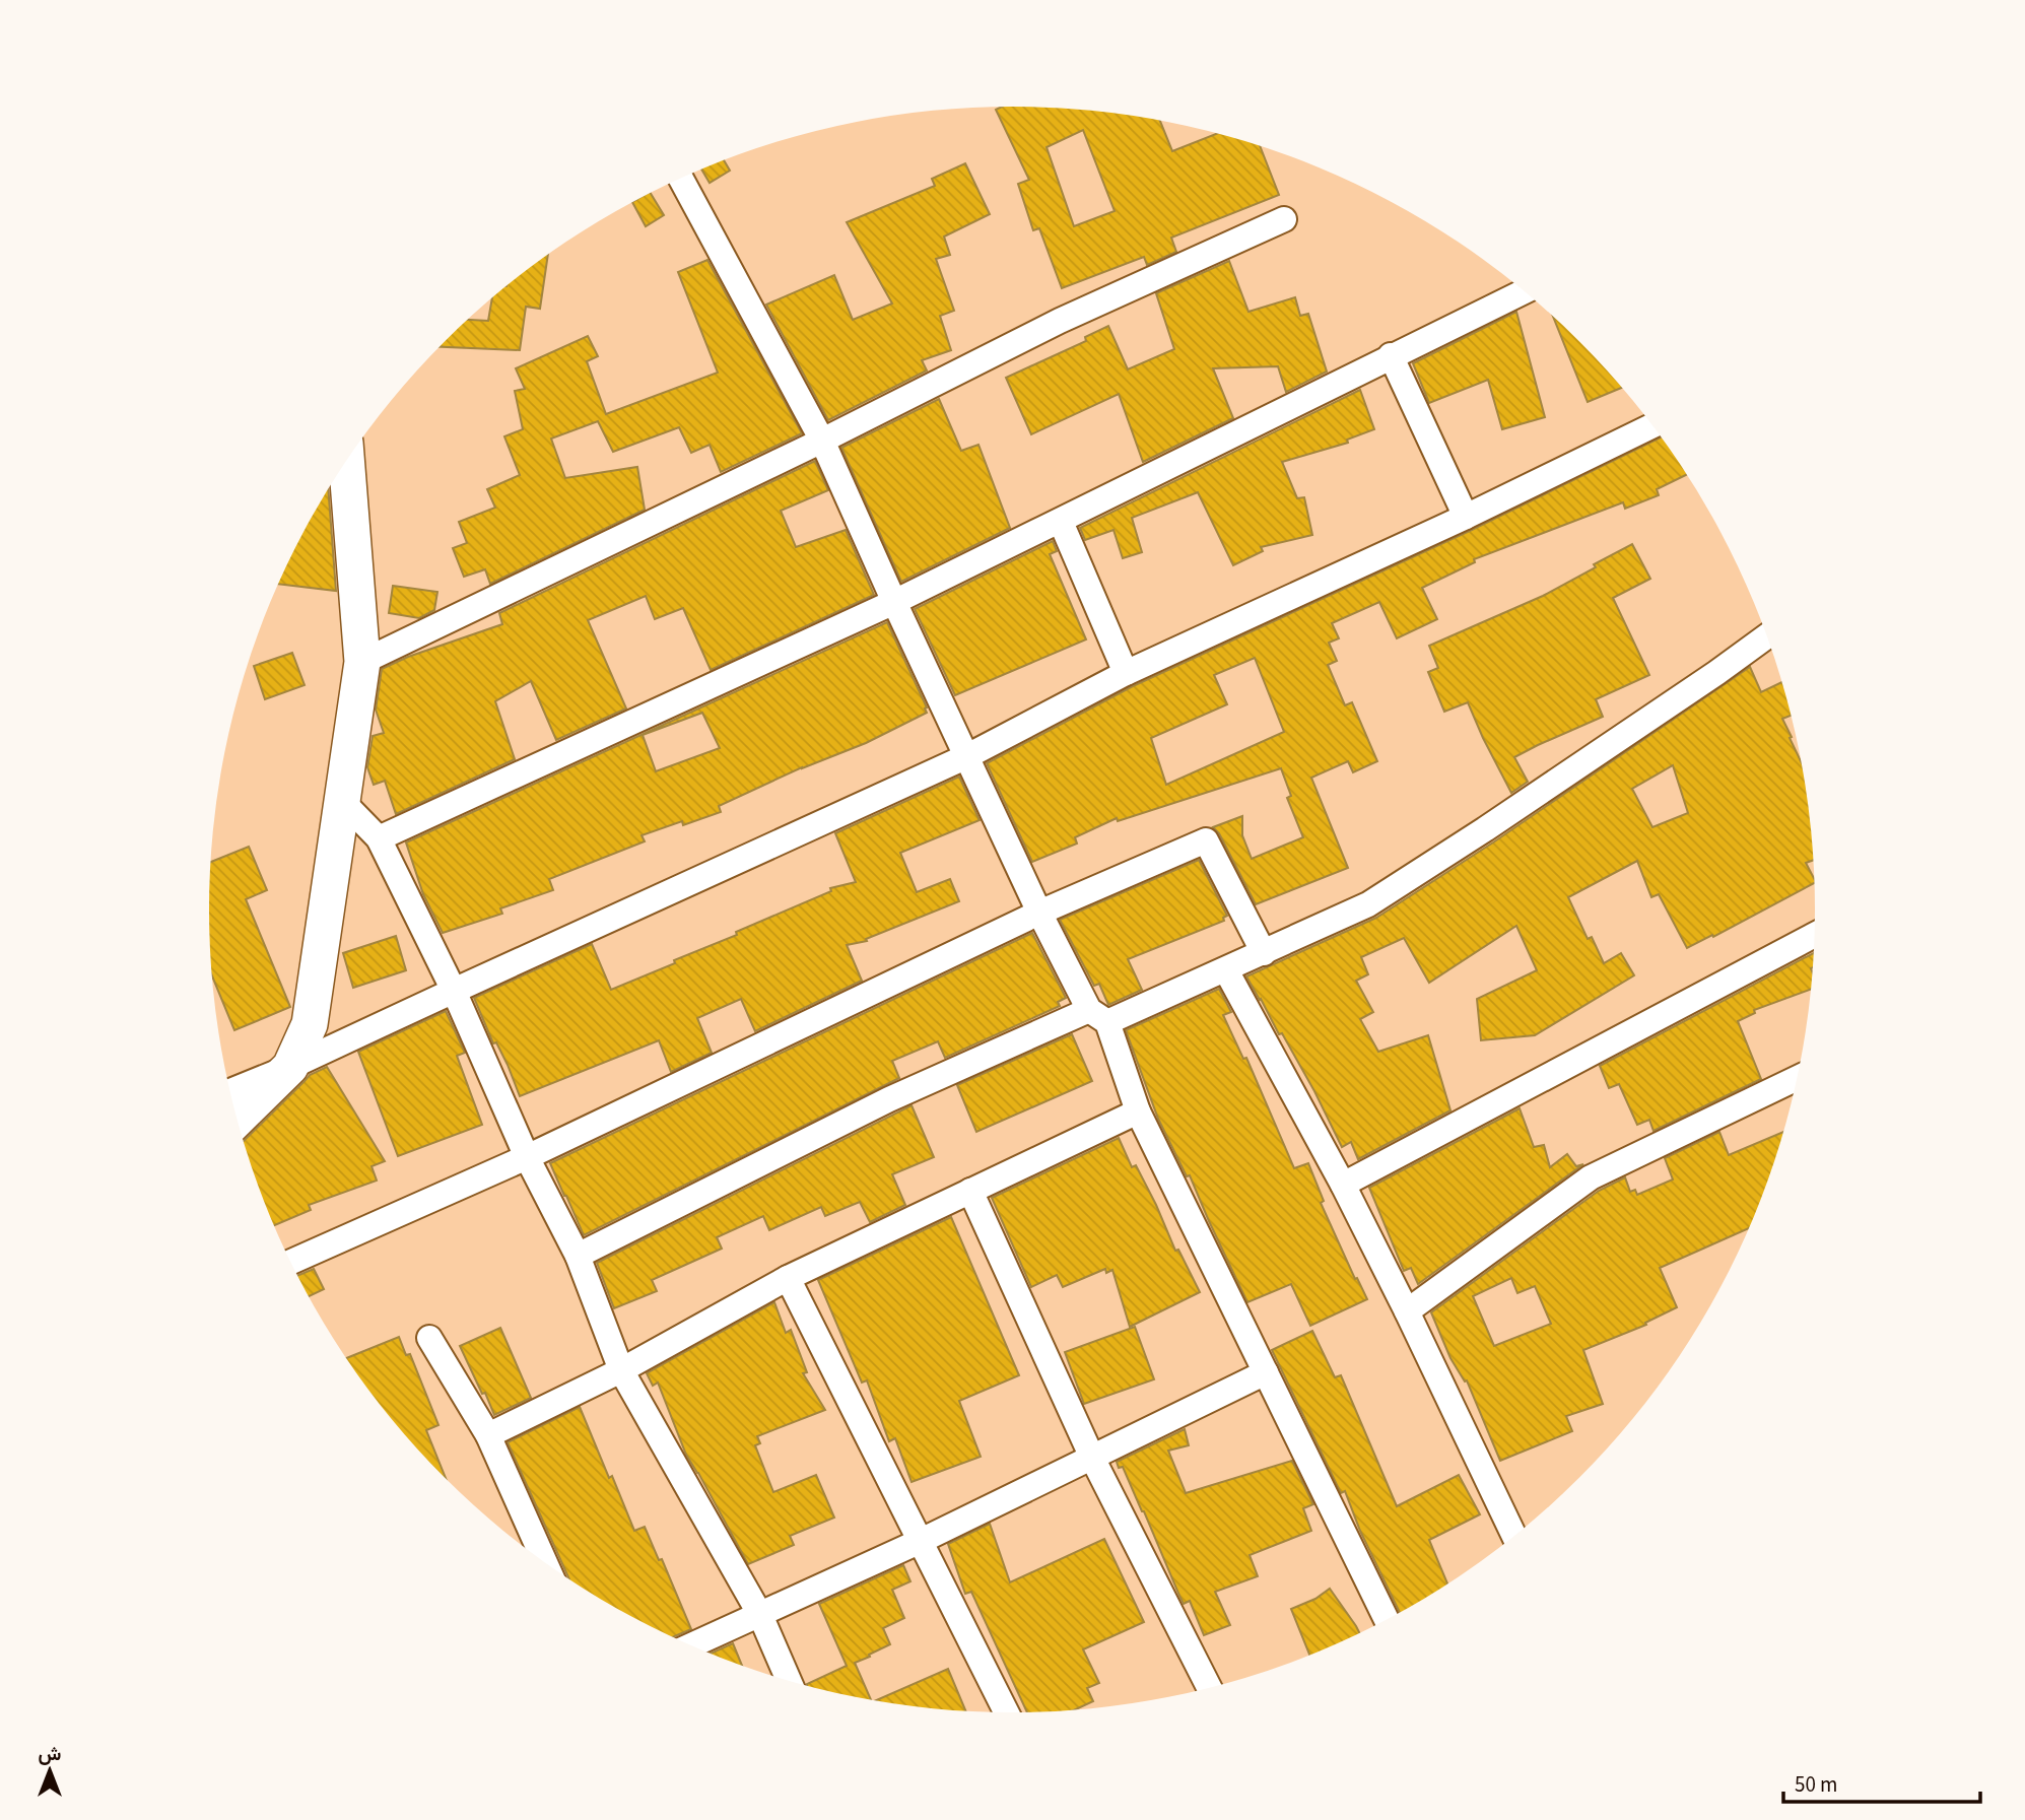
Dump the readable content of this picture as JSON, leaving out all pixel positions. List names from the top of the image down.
{
  "scale_bar": "50 m",
  "north": "top"
}
